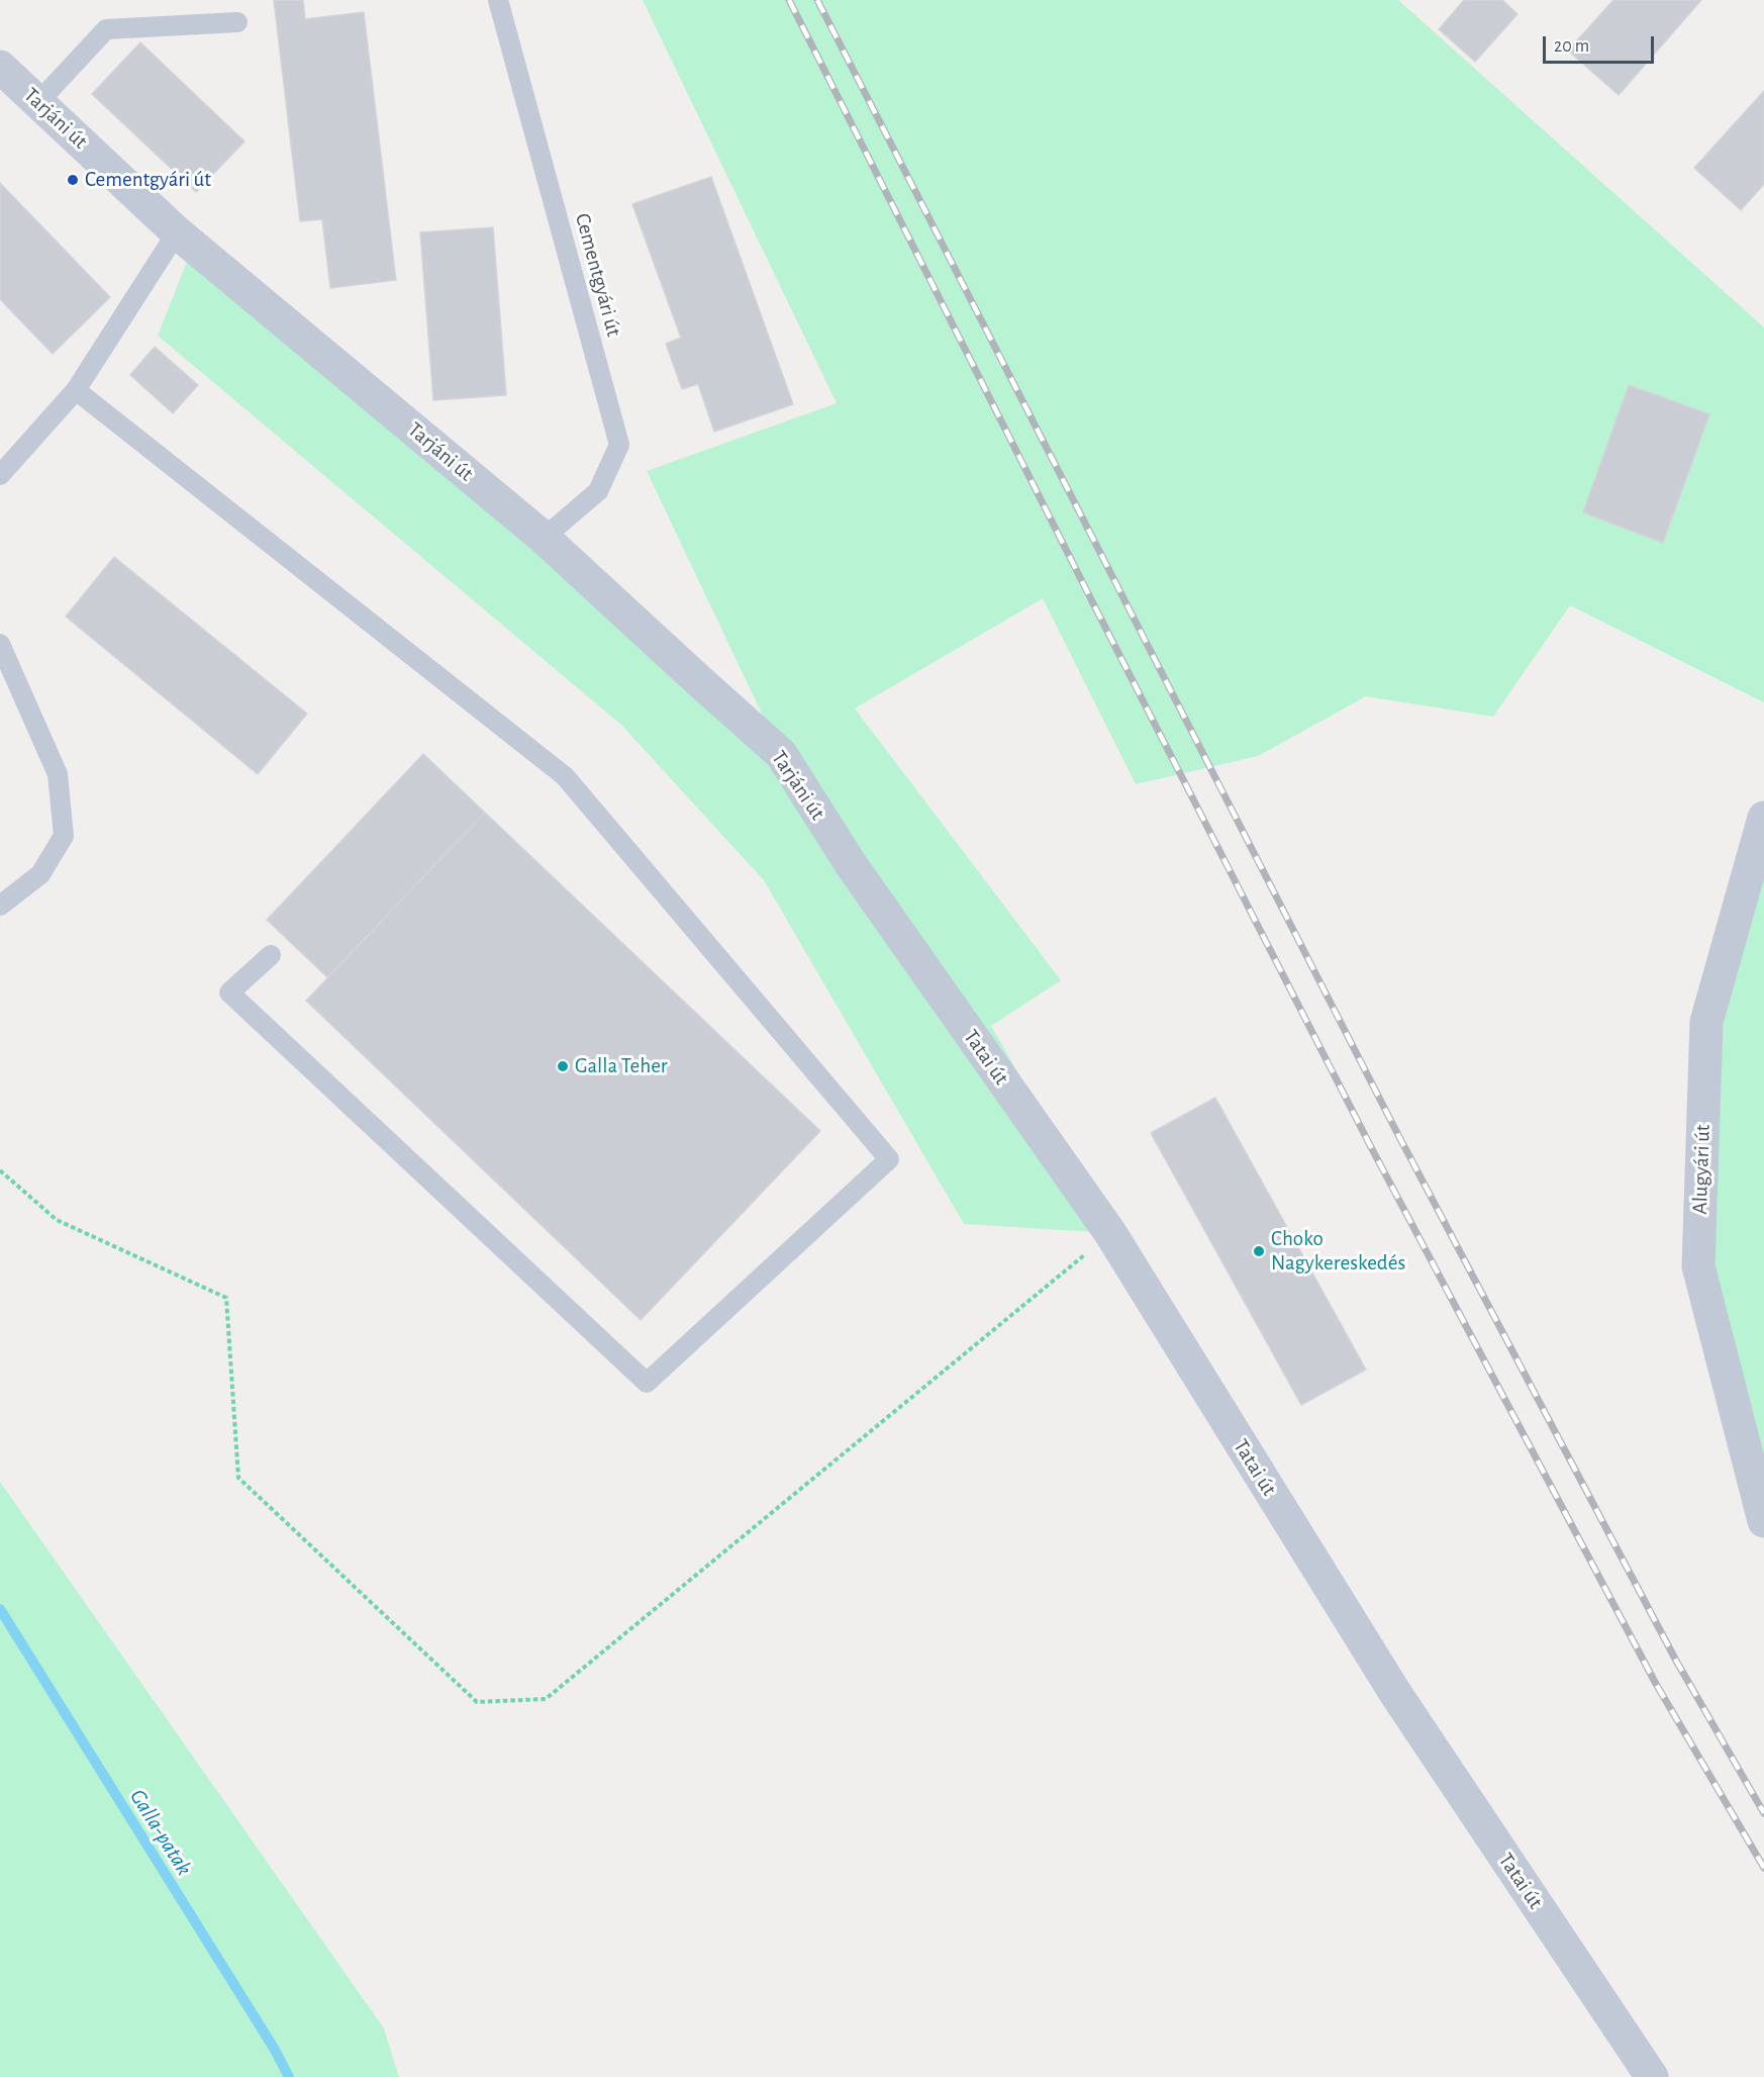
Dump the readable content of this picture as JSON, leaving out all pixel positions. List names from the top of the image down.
{
  "streets": {
    "street": ["Tarjáni út", "Tatai út", "Alugyári út"],
    "lane": ["Cementgyári út"]
  },
  "crossings": [
    ["Tarjáni út", "Cementgyári út"],
    ["Tarjáni út", "Tatai út"]
  ],
  "water": ["Galla-patak"],
  "places": ["Cementgyári út", "Galla Teher", "Choko Nagykereskedés"],
  "scale_bar": "20 m"
}
